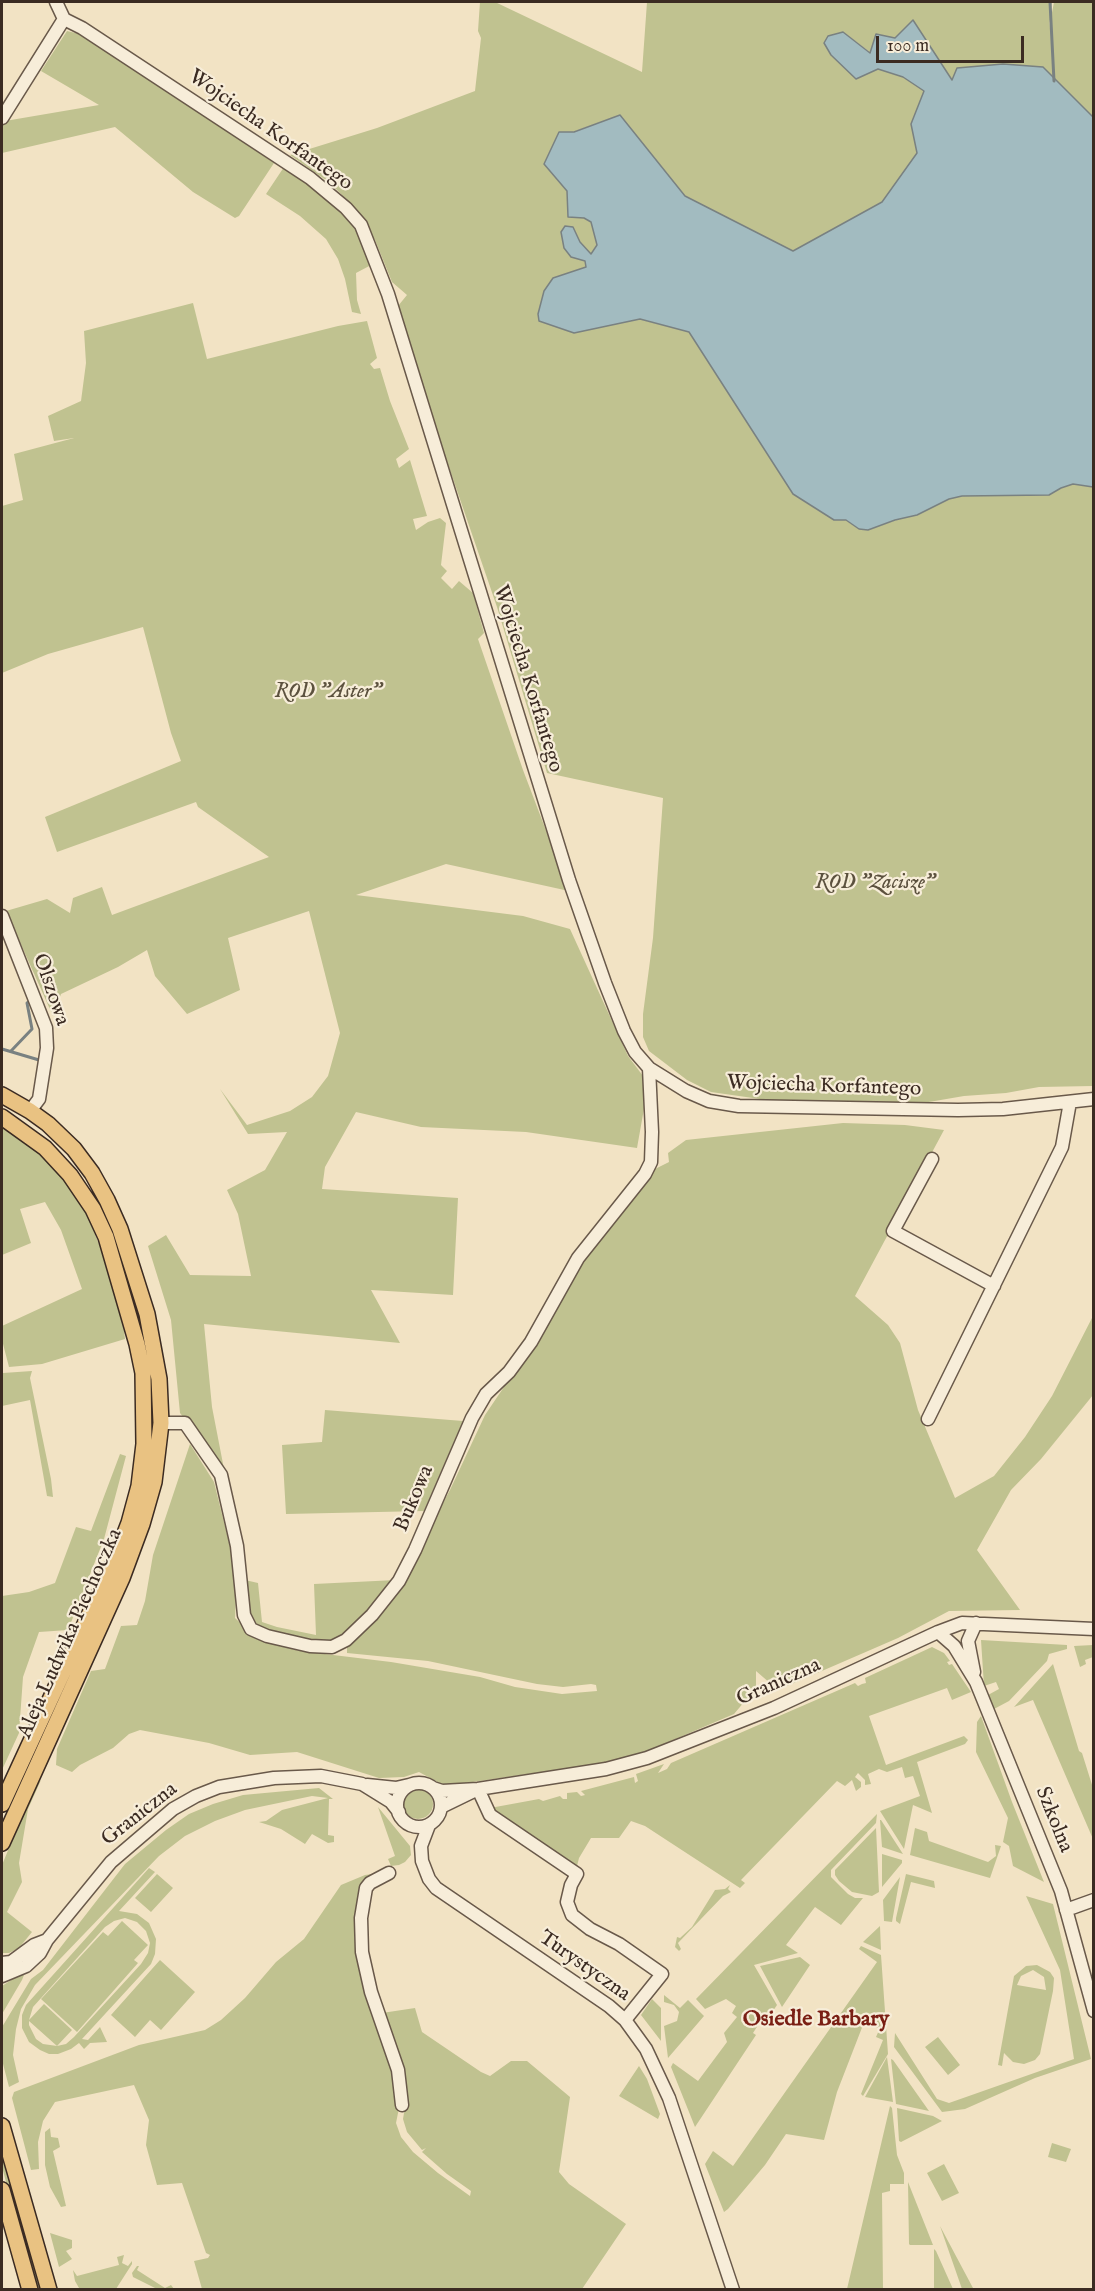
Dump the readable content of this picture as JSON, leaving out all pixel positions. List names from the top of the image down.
{
  "streets": {
    "main road": ["Aleja Ludwika Piechoczka"],
    "street": [
      "Wojciecha Korfantego",
      "Olszowa",
      "Bukowa",
      "Graniczna",
      "Szkolna",
      "Turystyczna"
    ]
  },
  "crossings": [
    ["Wojciecha Korfantego", "Bukowa"],
    ["Olszowa", "Aleja Ludwika Piechoczka"],
    ["Bukowa", "Aleja Ludwika Piechoczka"],
    ["Graniczna", "Szkolna"],
    ["Graniczna", "Turystyczna"]
  ],
  "districts": ["Osiedle Barbary"],
  "parks": ["ROD \"Aster\"", "ROD \"Zacisze\""],
  "scale_bar": "100 m"
}
